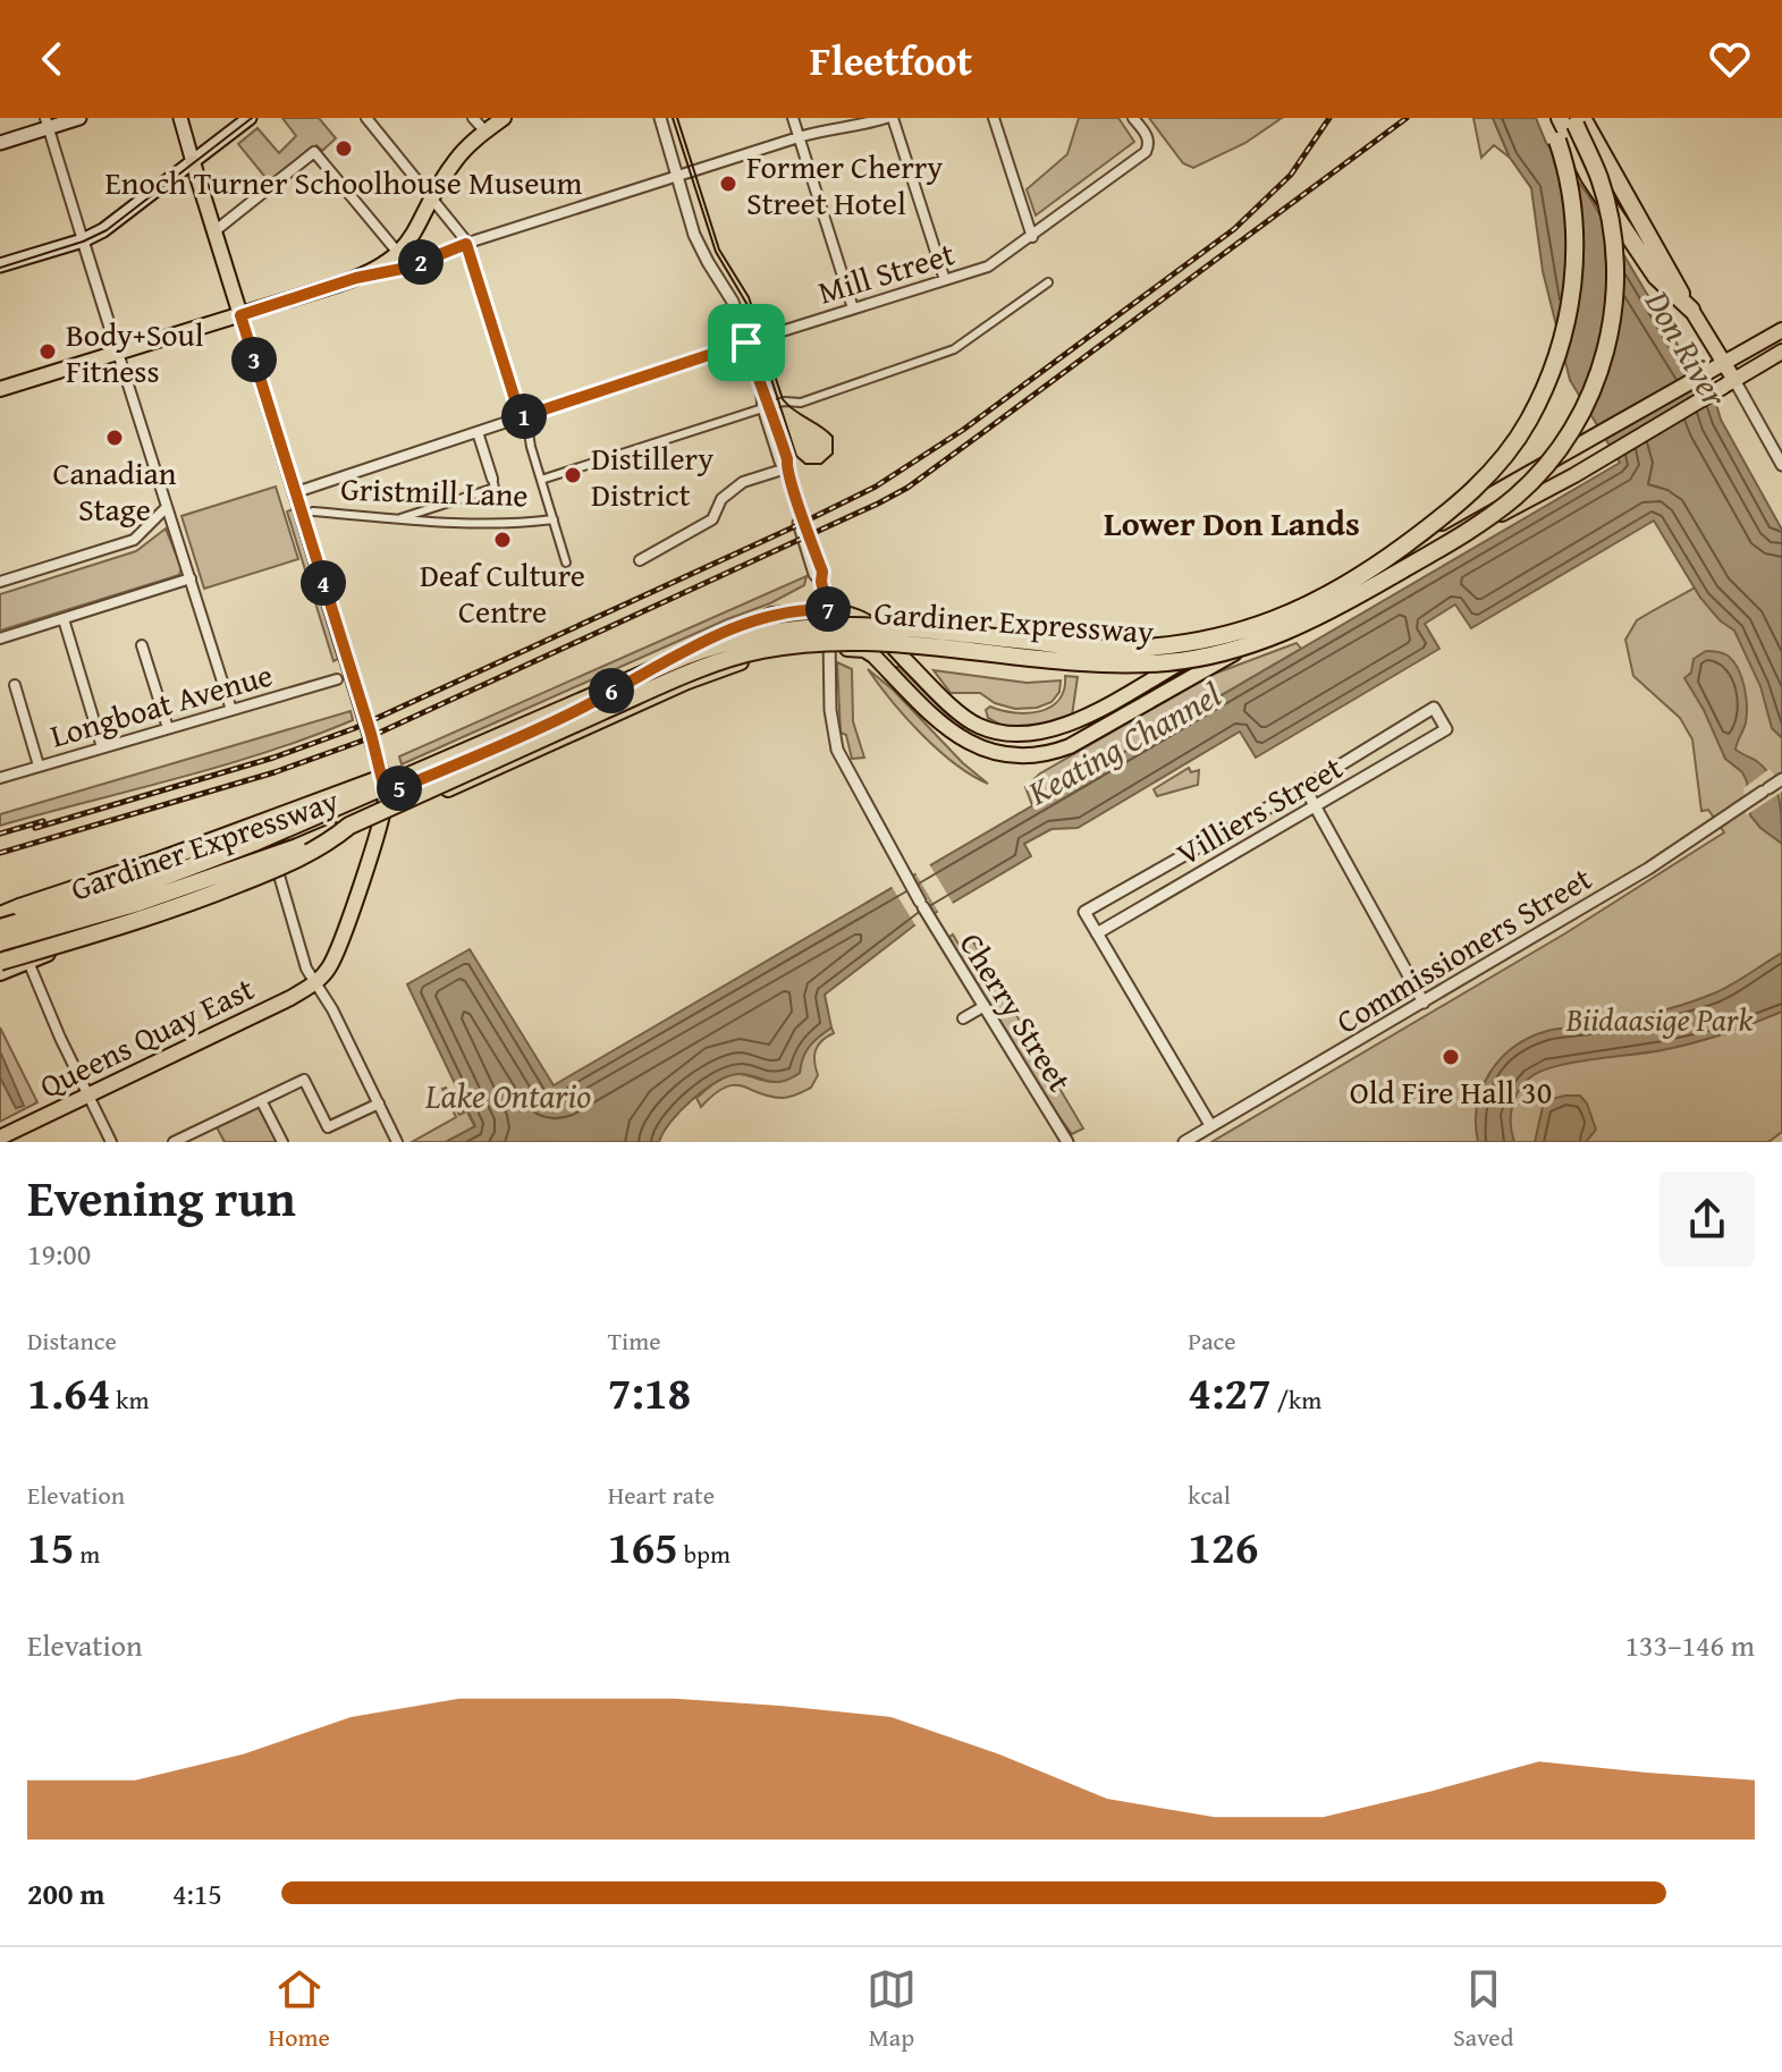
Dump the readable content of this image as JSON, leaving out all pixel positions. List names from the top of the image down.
{
  "streets": {
    "highway": ["Gardiner Expressway"],
    "main road": ["Queens Quay East"],
    "street": [
      "Mill Street",
      "Gristmill Lane",
      "Longboat Avenue",
      "Villiers Street",
      "Commissioners Street",
      "Cherry Street"
    ]
  },
  "crossings": [
    ["Mill Street", "Cherry Street"]
  ],
  "districts": ["Lower Don Lands"],
  "water": ["Don River", "Keating Channel", "Lake Ontario"],
  "parks": ["Biidaasige Park"],
  "places": [
    "Enoch Turner Schoolhouse Museum",
    "Former Cherry Street Hotel",
    "Body+Soul Fitness",
    "Canadian Stage",
    "Distillery District",
    "Deaf Culture Centre",
    "Old Fire Hall 30"
  ],
  "page": {
    "header": "Fleetfoot",
    "pins": [
      "2",
      "3",
      "1",
      "4",
      "7",
      "6",
      "5"
    ],
    "heading": ["Evening run", "19:00"],
    "stats": [
      ["Distance", "1.64 km"],
      ["Time", "7:18"],
      ["Pace", "4:27 /km"],
      ["Elevation", "15 m"],
      ["Heart rate", "165 bpm"],
      ["kcal", "126"]
    ],
    "chart": ["Elevation", "133–146 m"],
    "list": [
      {
        "name": "200 m",
        "note": "4:15"
      }
    ],
    "tabs": ["Home", "Map", "Saved"]
  }
}
